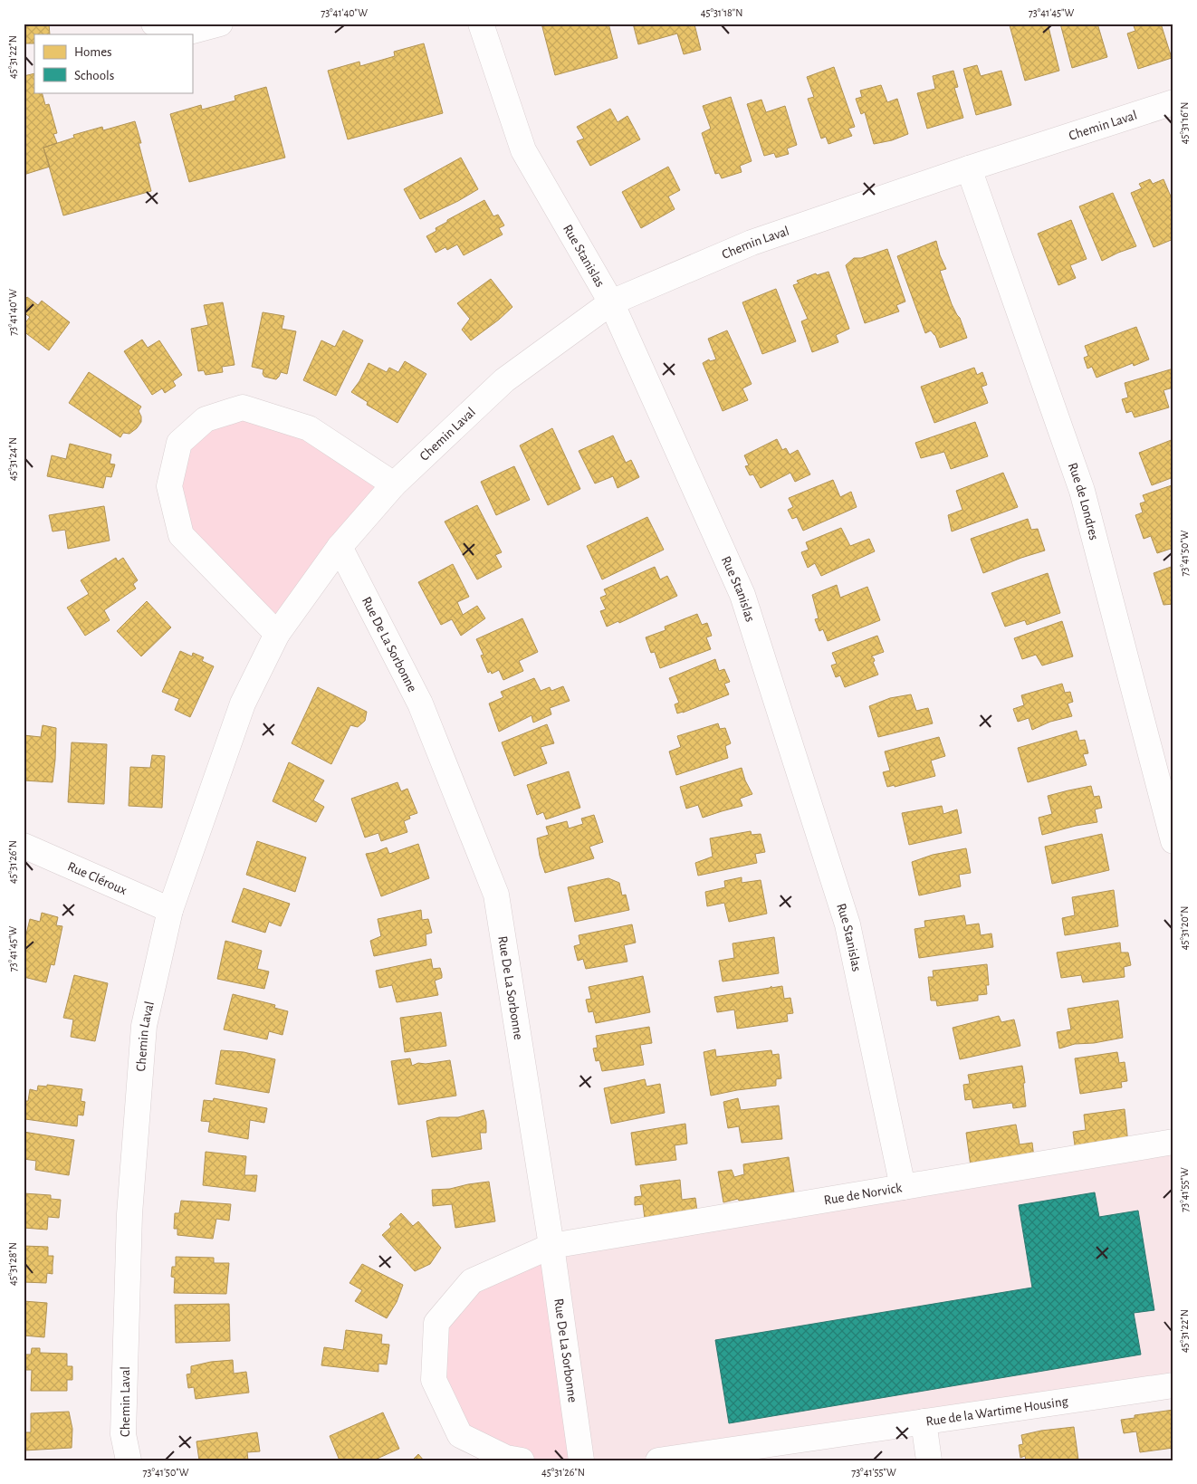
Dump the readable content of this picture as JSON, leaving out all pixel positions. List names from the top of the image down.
{
  "streets": {
    "street": [
      "Chemin Laval",
      "Rue Stanislas",
      "Rue de Londres",
      "Rue De La Sorbonne",
      "Rue Cléroux",
      "Rue de Norvick",
      "Rue de la Wartime Housing"
    ]
  },
  "crossings": [
    ["Chemin Laval", "Rue Stanislas"],
    ["Chemin Laval", "Rue de Londres"],
    ["Chemin Laval", "Rue De La Sorbonne"],
    ["Chemin Laval", "Rue Cléroux"],
    ["Rue Stanislas", "Rue de Norvick"],
    ["Rue De La Sorbonne", "Rue de Norvick"]
  ],
  "legend": ["Homes", "Schools"],
  "coordinates": [
    "73°41'40\"W",
    "45°31'18\"N",
    "73°41'45\"W",
    "45°31'22\"N",
    "45°31'16\"N",
    "45°31'24\"N",
    "73°41'50\"W",
    "45°31'26\"N",
    "45°31'20\"N",
    "73°41'55\"W",
    "45°31'28\"N"
  ]
}
